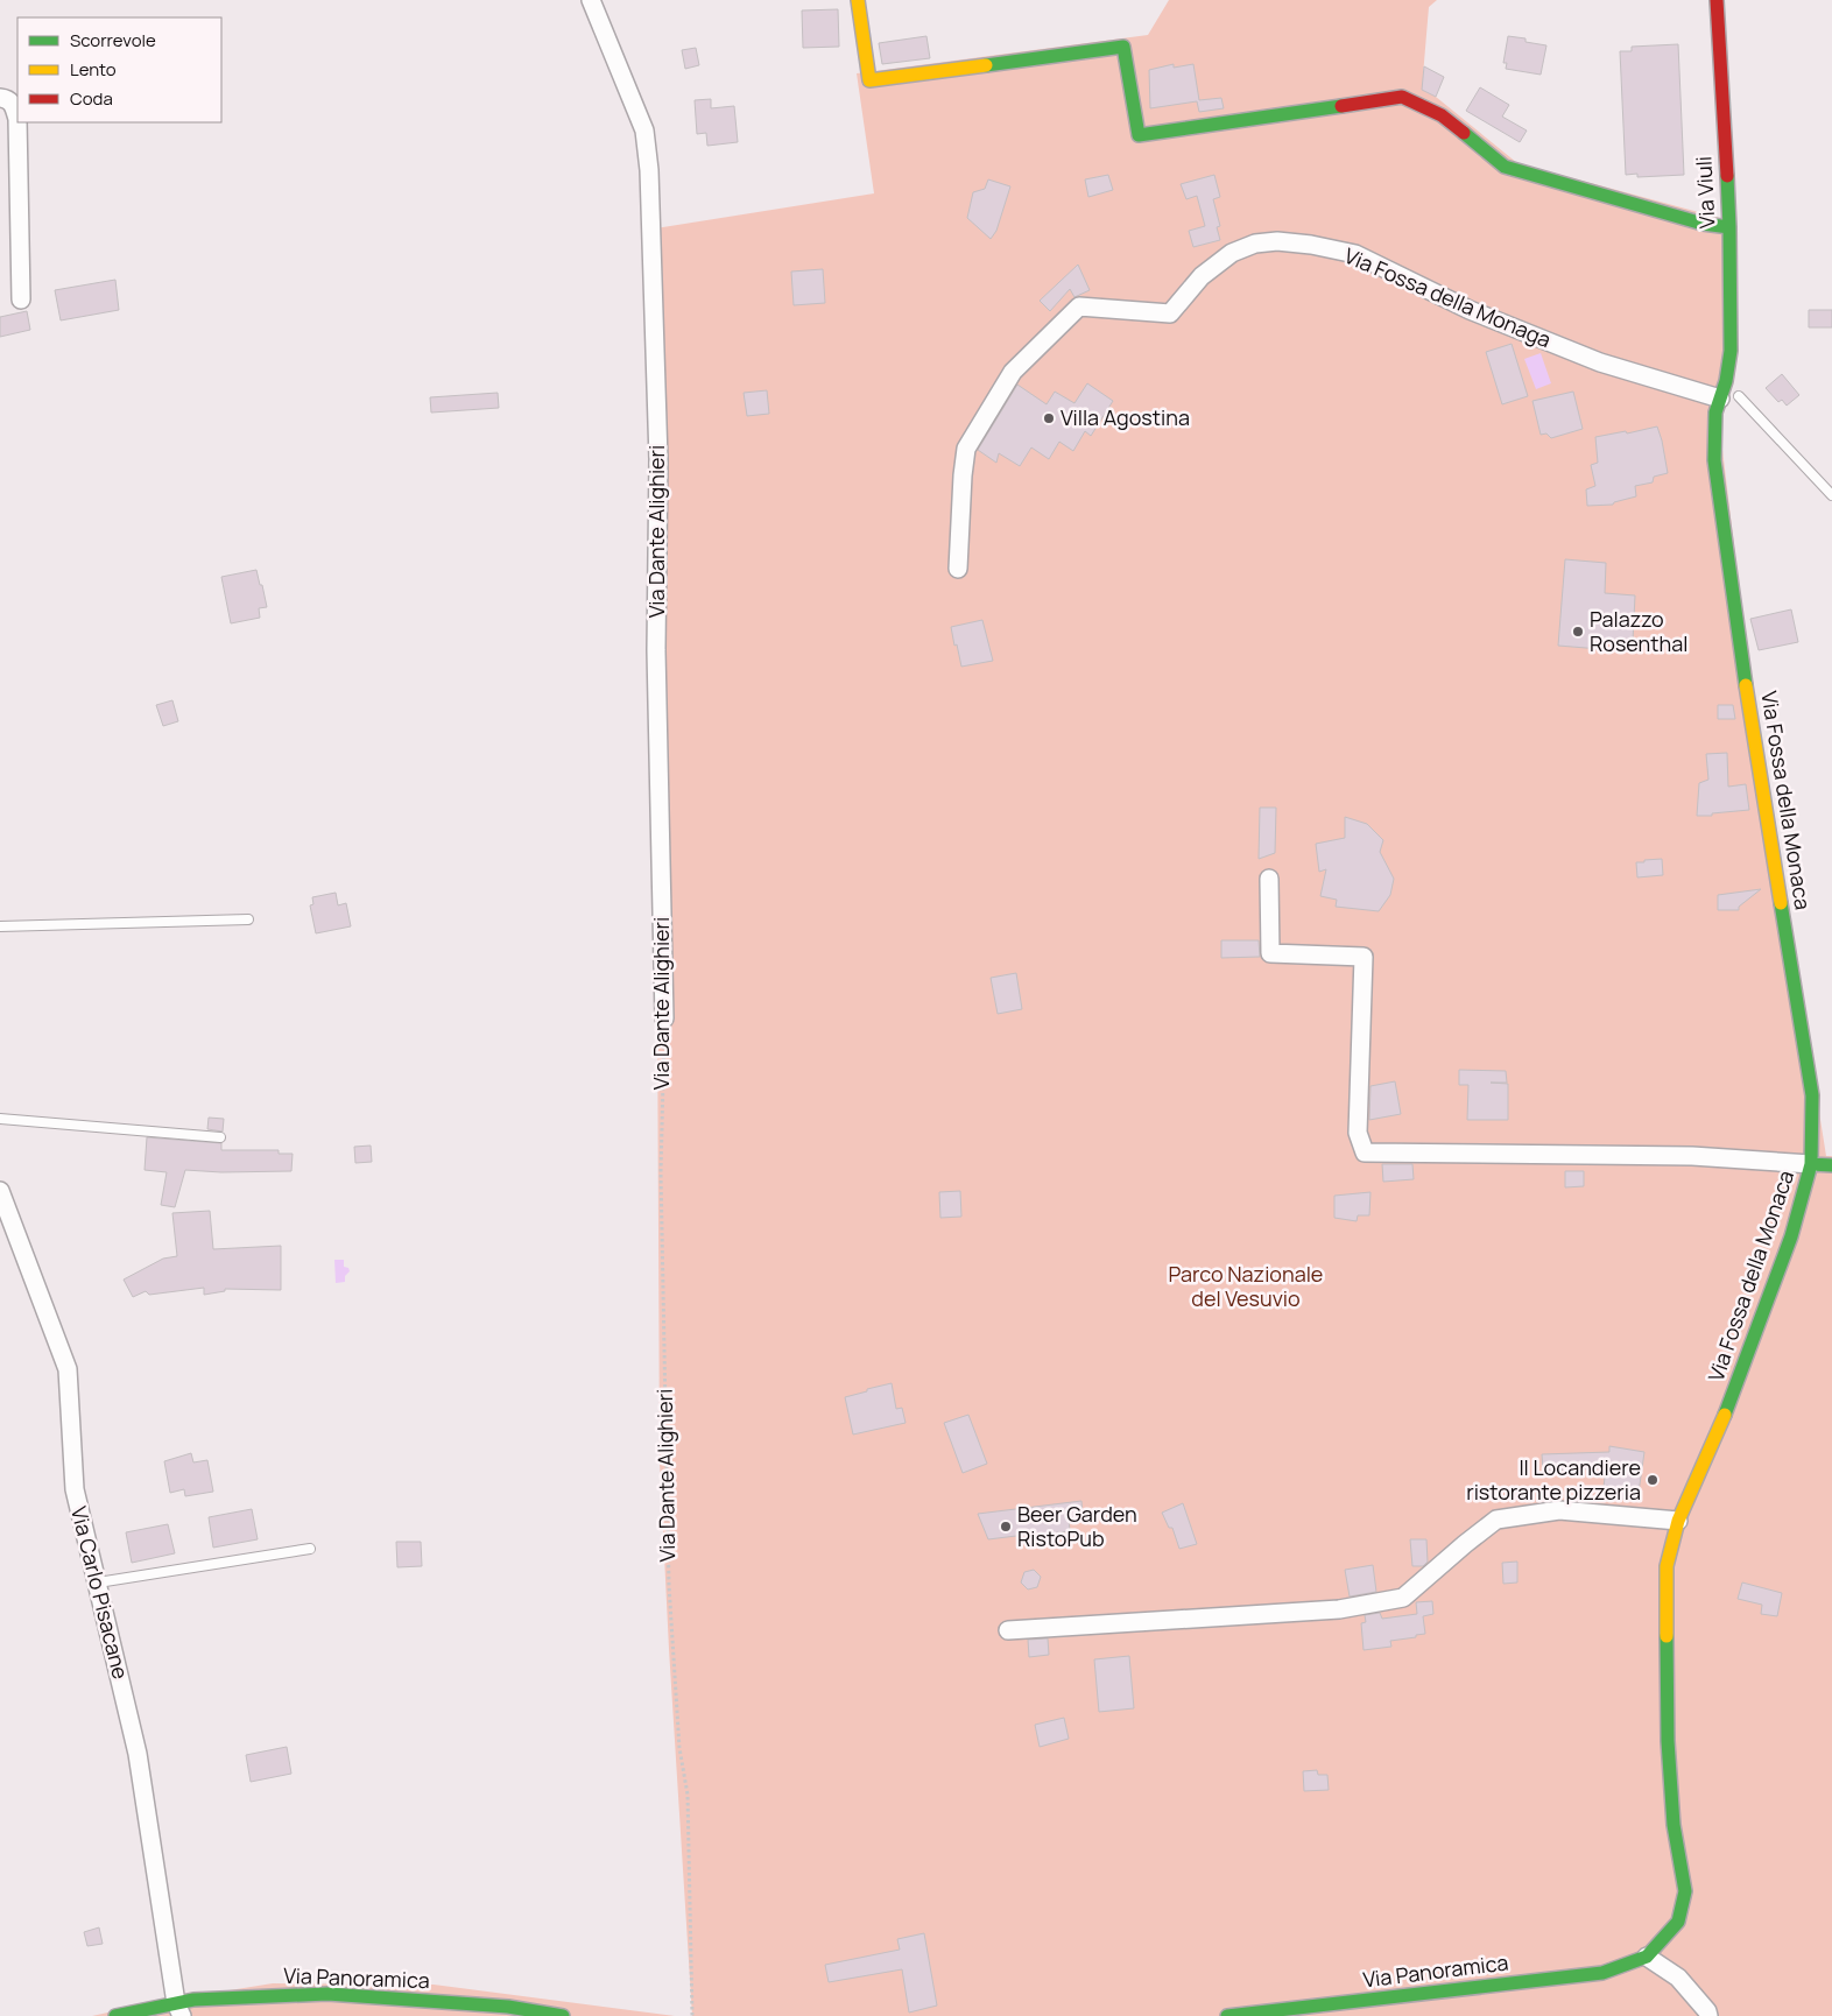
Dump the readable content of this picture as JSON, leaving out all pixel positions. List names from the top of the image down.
{
  "streets": {
    "street": [
      "Via Viuli",
      "Via Fossa della Monaga",
      "Via Dante Alighieri",
      "Via Fossa della Monaca",
      "Via Carlo Pisacane",
      "Via Panoramica"
    ]
  },
  "crossings": [
    ["Via Viuli", "Via Fossa della Monaga"],
    ["Via Viuli", "Via Fossa della Monaca"],
    ["Via Fossa della Monaga", "Via Fossa della Monaca"],
    ["Via Fossa della Monaca", "Via Panoramica"],
    ["Via Carlo Pisacane", "Via Panoramica"]
  ],
  "parks": ["Parco Nazionale del Vesuvio"],
  "places": [
    "Villa Agostina",
    "Palazzo Rosenthal",
    "Il Locandiere ristorante pizzeria",
    "Beer Garden RistoPub"
  ],
  "legend": ["Scorrevole", "Lento", "Coda"]
}
